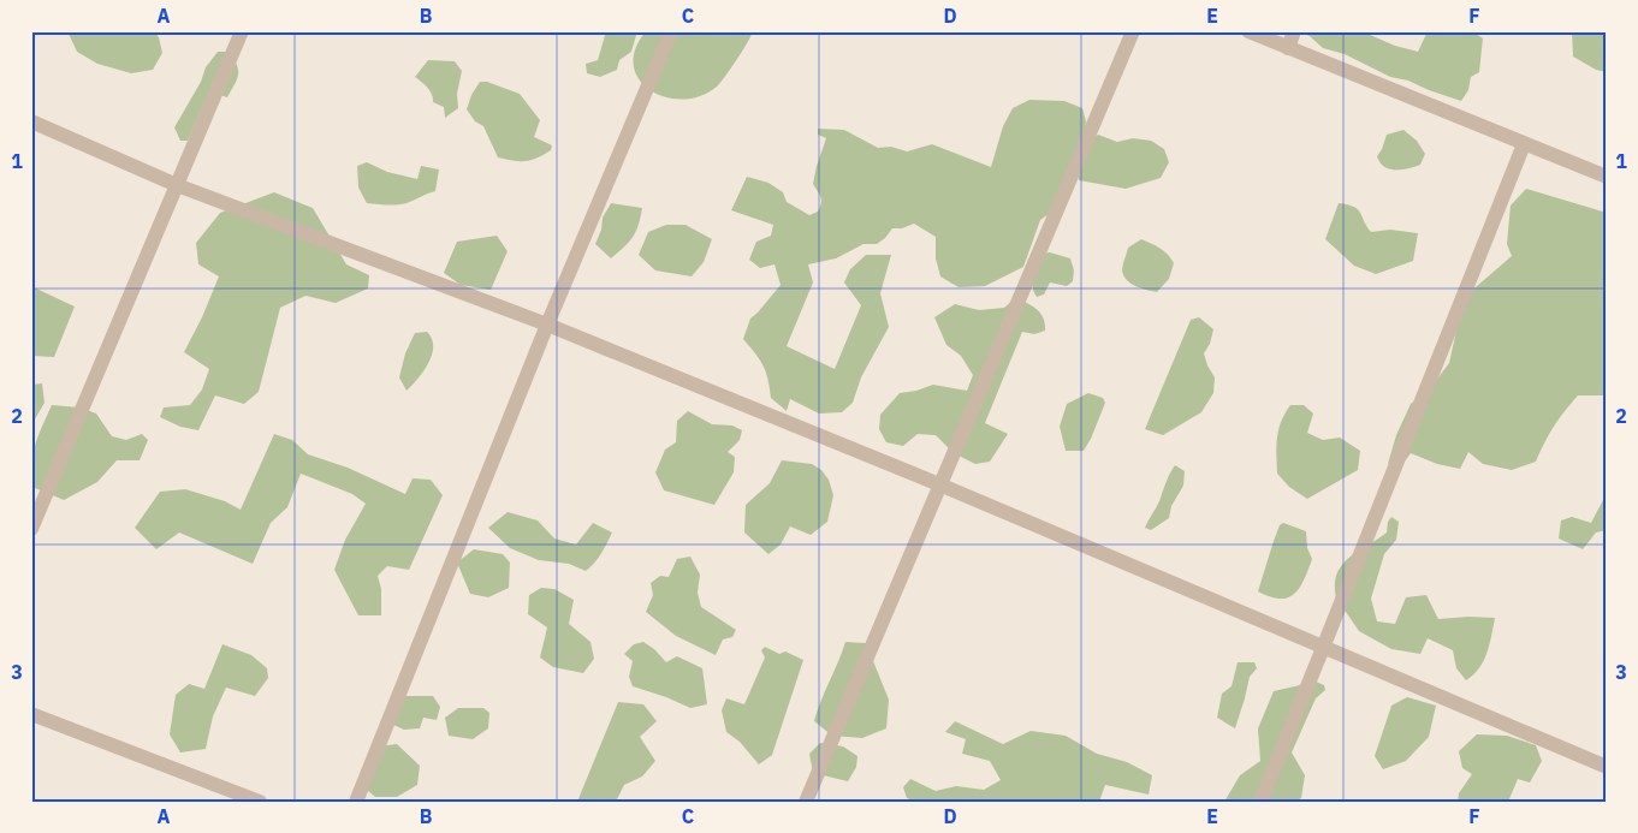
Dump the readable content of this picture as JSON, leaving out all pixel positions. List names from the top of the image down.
{
  "grid": {
    "columns": [
      "A",
      "B",
      "C",
      "D",
      "E",
      "F"
    ],
    "rows": ["1", "2", "3"]
  }
}
